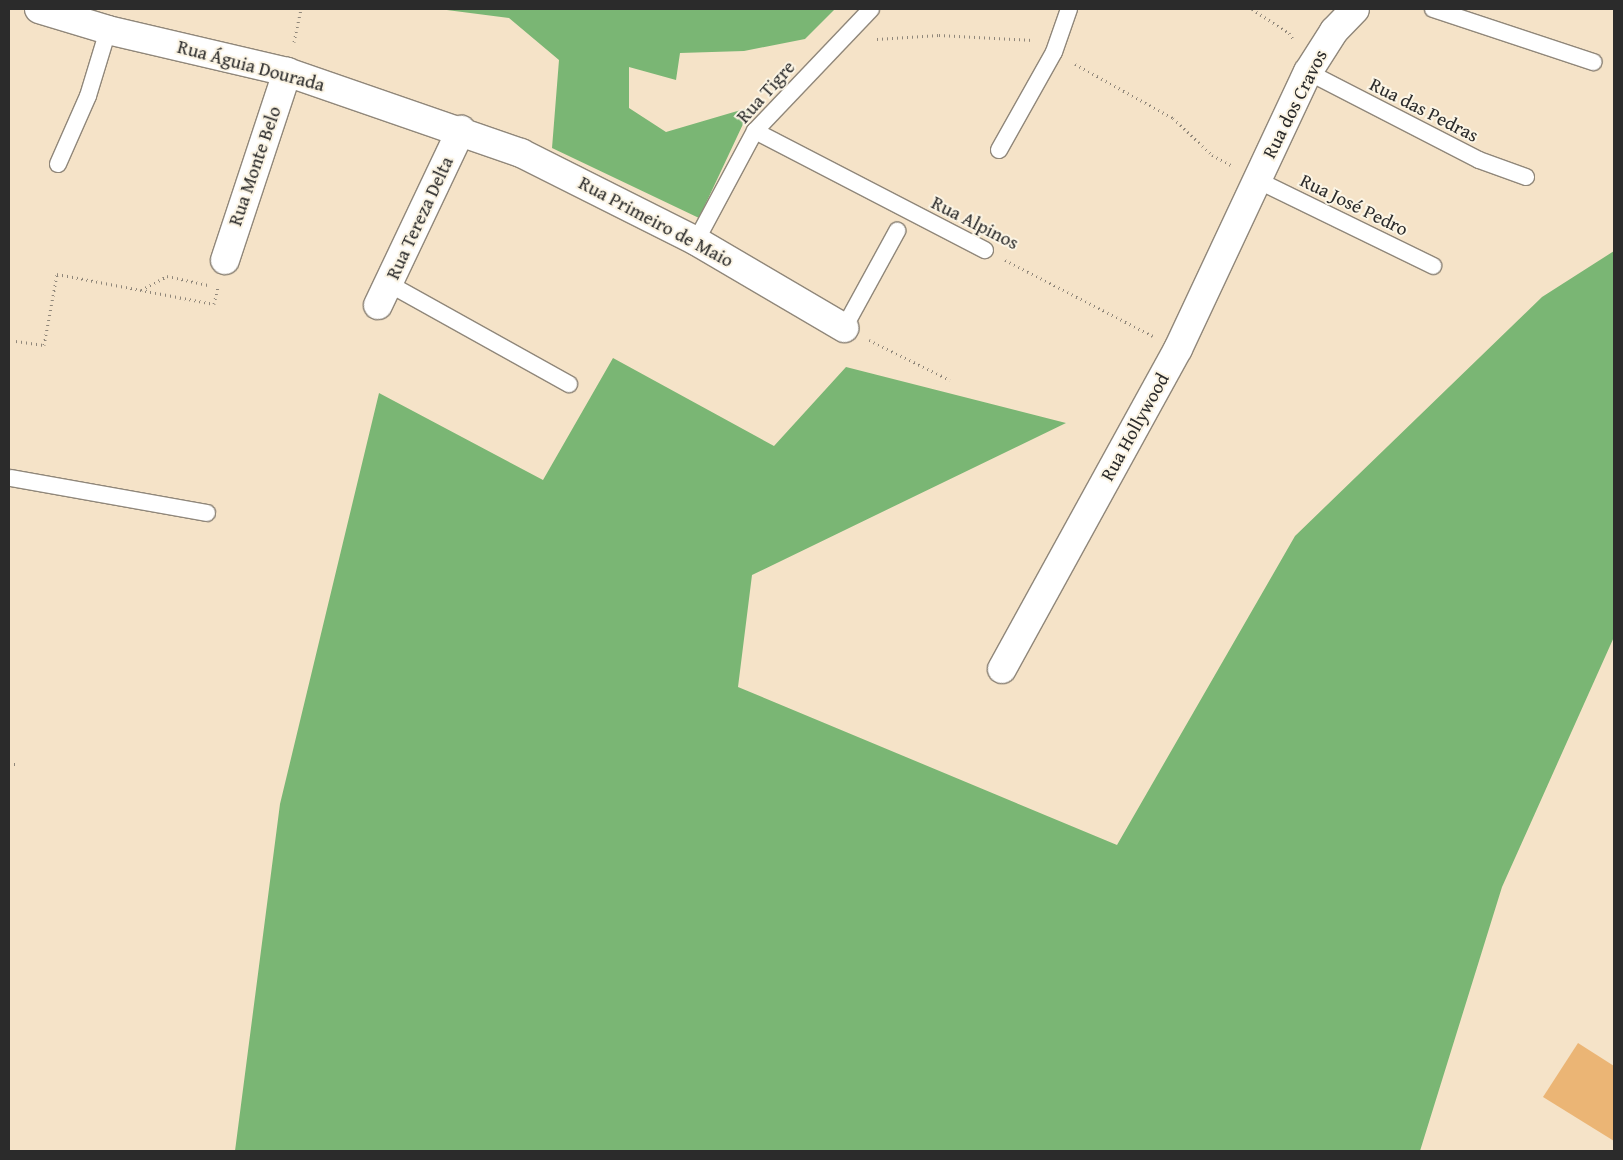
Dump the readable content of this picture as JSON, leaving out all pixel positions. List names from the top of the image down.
{
  "streets": {
    "street": [
      "Rua Águia Dourada",
      "Rua dos Cravos",
      "Rua Monte Belo",
      "Rua Tereza Delta",
      "Rua Primeiro de Maio",
      "Rua Hollywood"
    ],
    "lane": [
      "Rua Tigre",
      "Rua das Pedras",
      "Rua José Pedro",
      "Rua Alpinos"
    ]
  },
  "crossings": [
    ["Rua Águia Dourada", "Rua Monte Belo"],
    ["Rua Águia Dourada", "Rua Tereza Delta"],
    ["Rua Águia Dourada", "Rua Primeiro de Maio"],
    ["Rua Tigre", "Rua Primeiro de Maio"],
    ["Rua Tigre", "Rua Alpinos"],
    ["Rua dos Cravos", "Rua das Pedras"],
    ["Rua dos Cravos", "Rua José Pedro"],
    ["Rua dos Cravos", "Rua Hollywood"],
    ["Rua José Pedro", "Rua Hollywood"],
    ["Rua Tereza Delta", "Rua Primeiro de Maio"],
    ["Rua Alpinos", "Rua Hollywood"]
  ]
}
